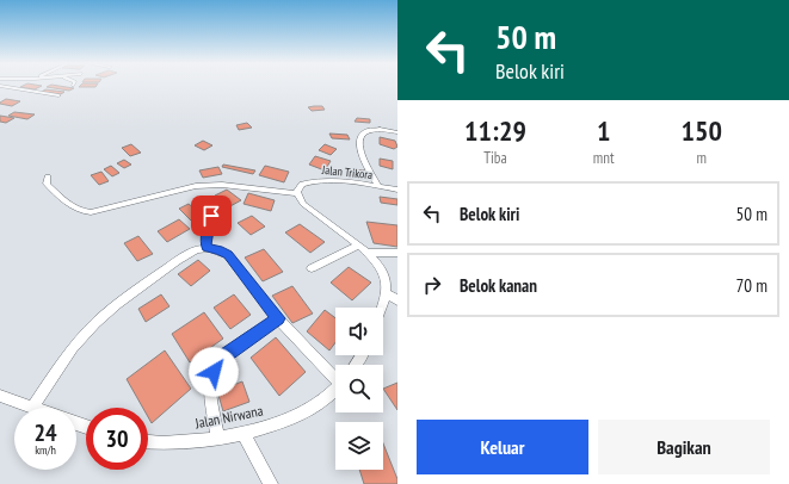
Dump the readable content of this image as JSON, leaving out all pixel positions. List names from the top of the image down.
{
  "streets": {
    "street": ["Jalan Trikora", "Jalan Nirwana"]
  },
  "page": {
    "turn": ["50 m", "Belok kiri"],
    "eta": [
      "11:29",
      "Tiba",
      "1",
      "mnt",
      "150",
      "m"
    ],
    "list": [
      {
        "name": "Belok kiri",
        "value": "50 m"
      },
      {
        "name": "Belok kanan",
        "value": "70 m"
      }
    ],
    "speed": "24 km/h",
    "limit": "30",
    "buttons": ["Keluar", "Bagikan"]
  }
}
